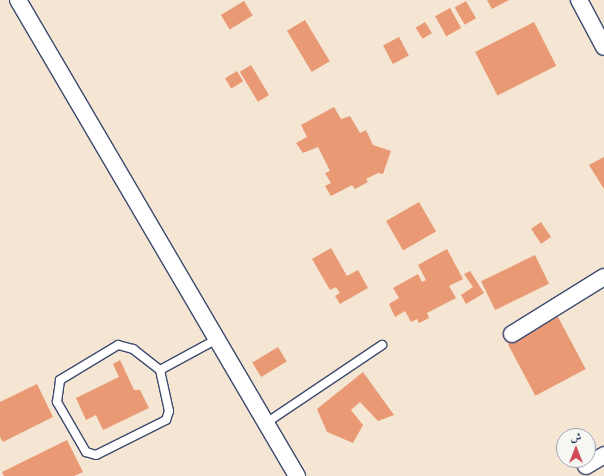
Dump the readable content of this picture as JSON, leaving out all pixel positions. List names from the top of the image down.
{
  "north": "top"
}
